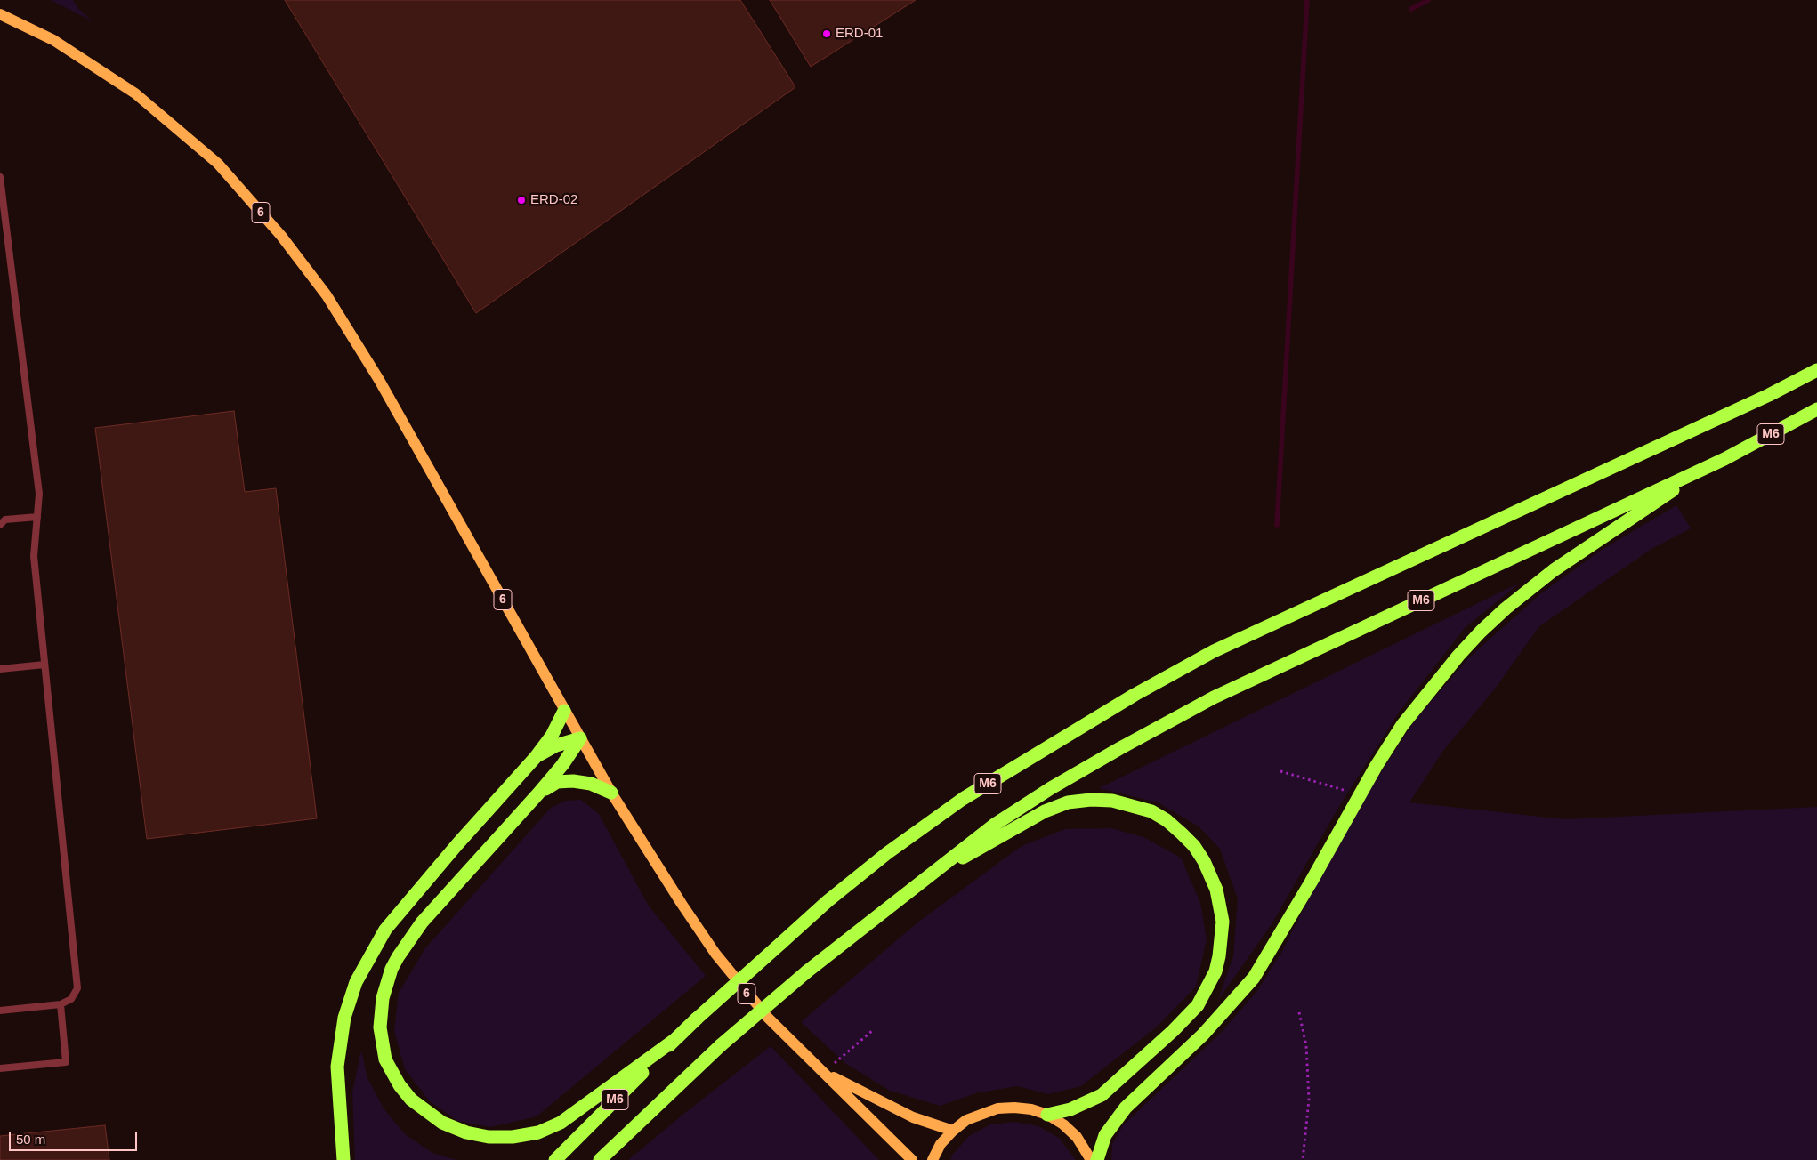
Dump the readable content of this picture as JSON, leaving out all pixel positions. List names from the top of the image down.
{
  "streets": {
    "highway": ["M6"],
    "main road": ["6"]
  },
  "places": ["ERD-01", "ERD-02"],
  "scale_bar": "50 m"
}
